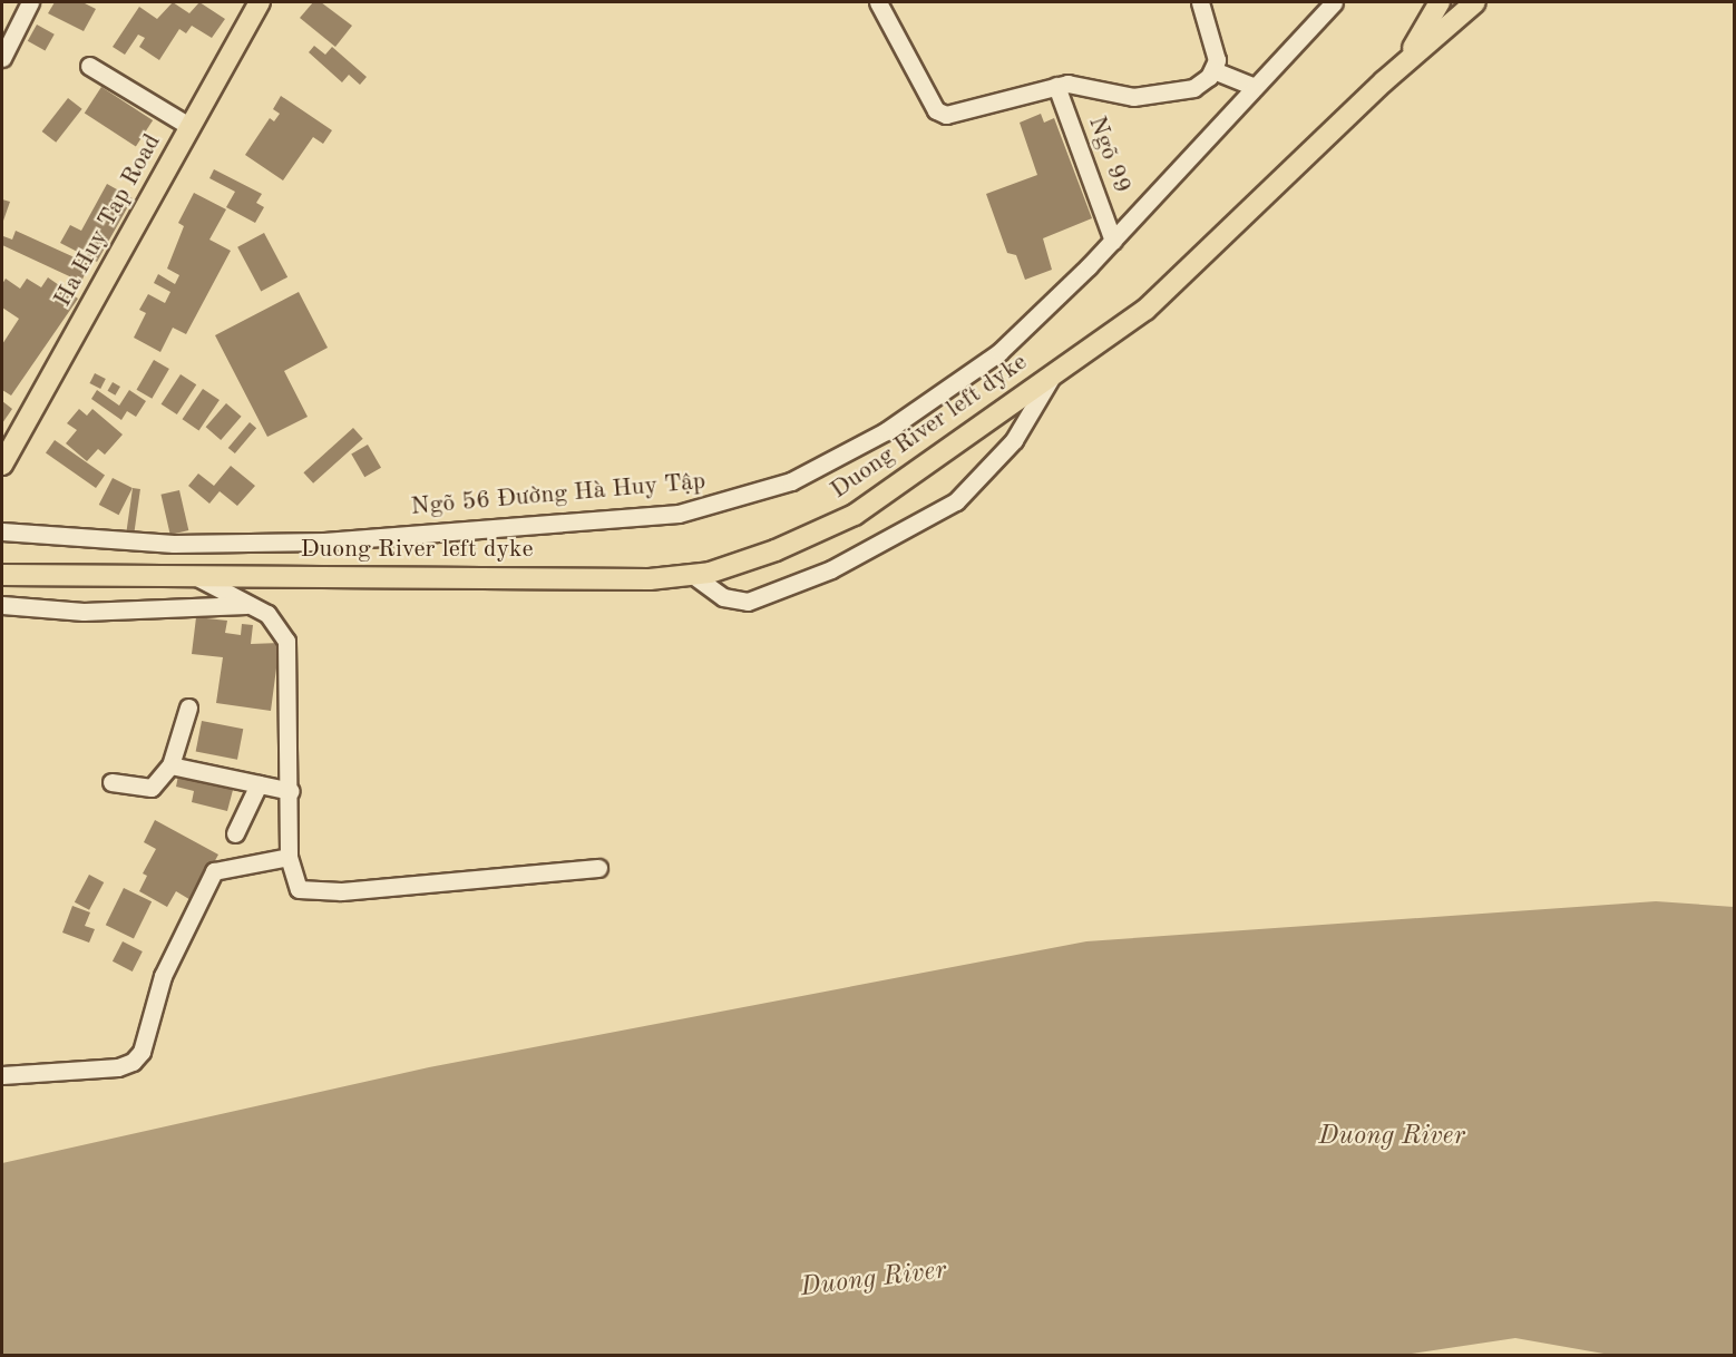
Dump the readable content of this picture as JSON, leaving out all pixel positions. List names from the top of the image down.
{
  "streets": {
    "main road": ["Ha Huy Tap Road", "Duong River left dyke"],
    "street": ["Ngõ 99", "Ngõ 56 Đường Hà Huy Tập"]
  },
  "crossings": [
    ["Ngõ 99", "Ngõ 56 Đường Hà Huy Tập"]
  ],
  "water": ["Duong River"]
}
